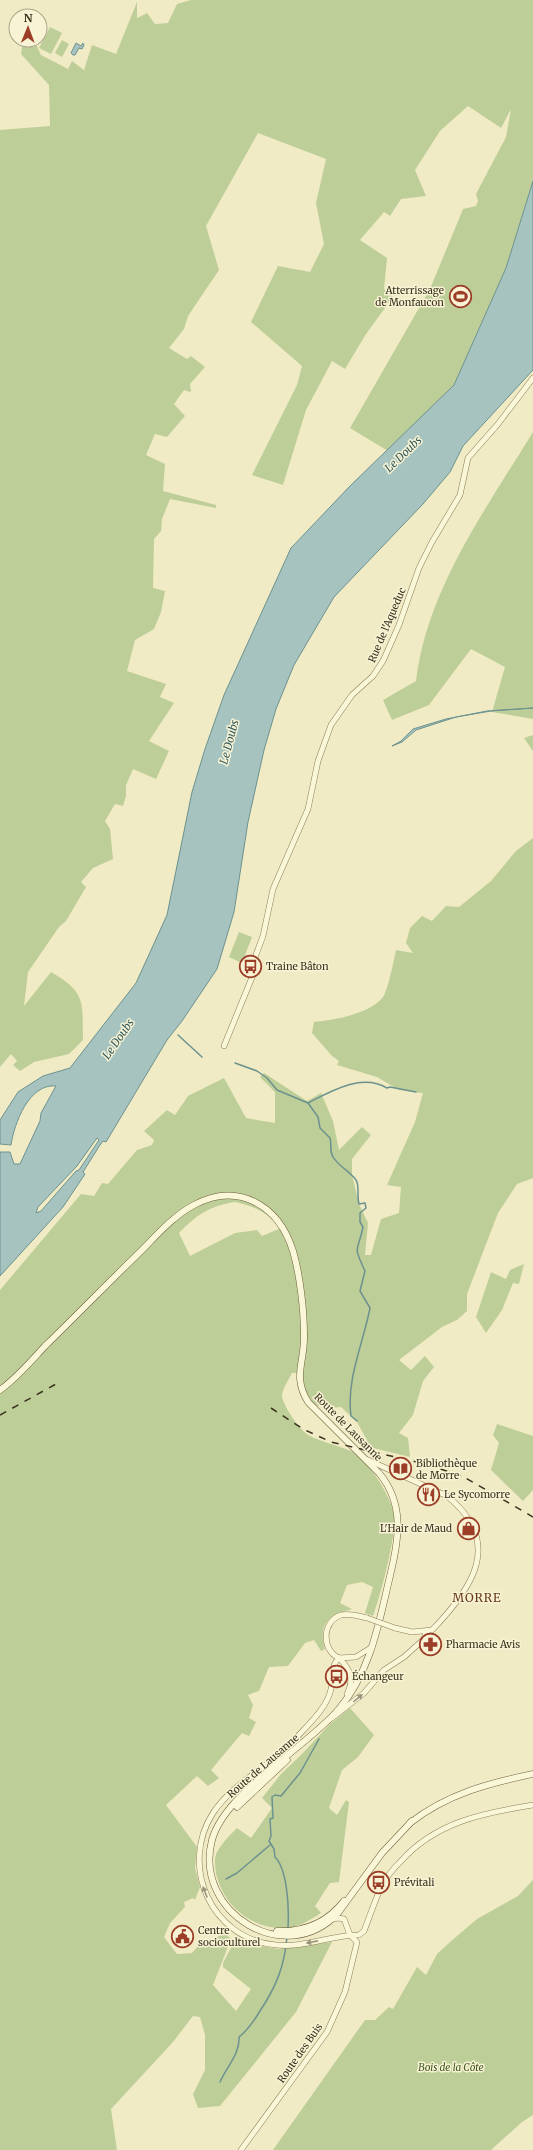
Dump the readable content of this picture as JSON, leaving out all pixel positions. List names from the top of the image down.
{
  "streets": {
    "main road": ["Route de Lausanne"],
    "street": ["Rue de l'Aqueduc", "Route des Buis"]
  },
  "crossings": [
    ["Route de Lausanne", "Route des Buis"]
  ],
  "districts": ["MORRE"],
  "water": ["Le Doubs"],
  "parks": ["Bois de la Côte"],
  "places": {
    "sports": ["Atterrissage de Monfaucon"],
    "bus stop": ["Traine Bâton", "Échangeur", "Prévitali"],
    "library": ["Bibliothèque de Morre"],
    "restaurant": ["Le Sycomorre"],
    "shop": ["L'Hair de Maud"],
    "pharmacy": ["Pharmacie Avis"],
    "public building": ["Centre socioculturel"]
  },
  "north": "top"
}
